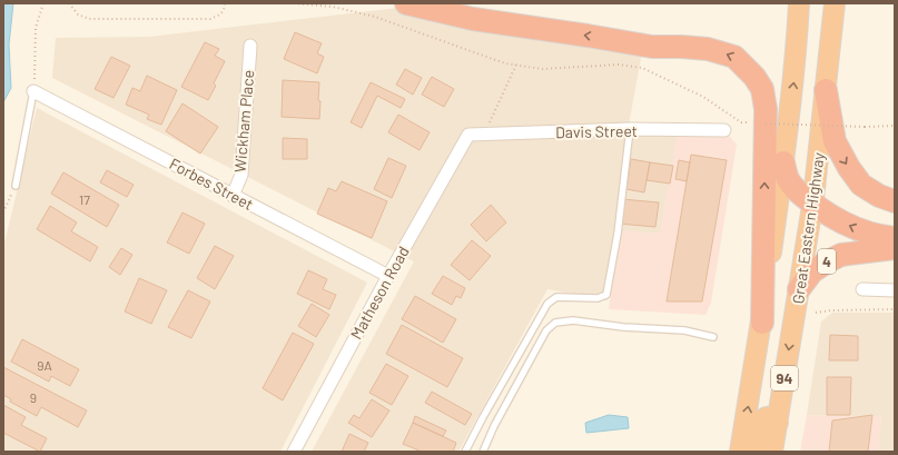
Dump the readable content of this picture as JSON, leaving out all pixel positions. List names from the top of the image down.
{
  "streets": {
    "highway": ["Great Eastern Highway", "4", "94"],
    "street": [
      "Wickham Place",
      "Davis Street",
      "Forbes Street",
      "Matheson Road"
    ]
  },
  "crossings": [
    ["Wickham Place", "Forbes Street"],
    ["Davis Street", "Matheson Road"],
    ["Forbes Street", "Matheson Road"],
    ["Great Eastern Highway", "4"]
  ],
  "house_numbers": ["17", "9A", "9"]
}
